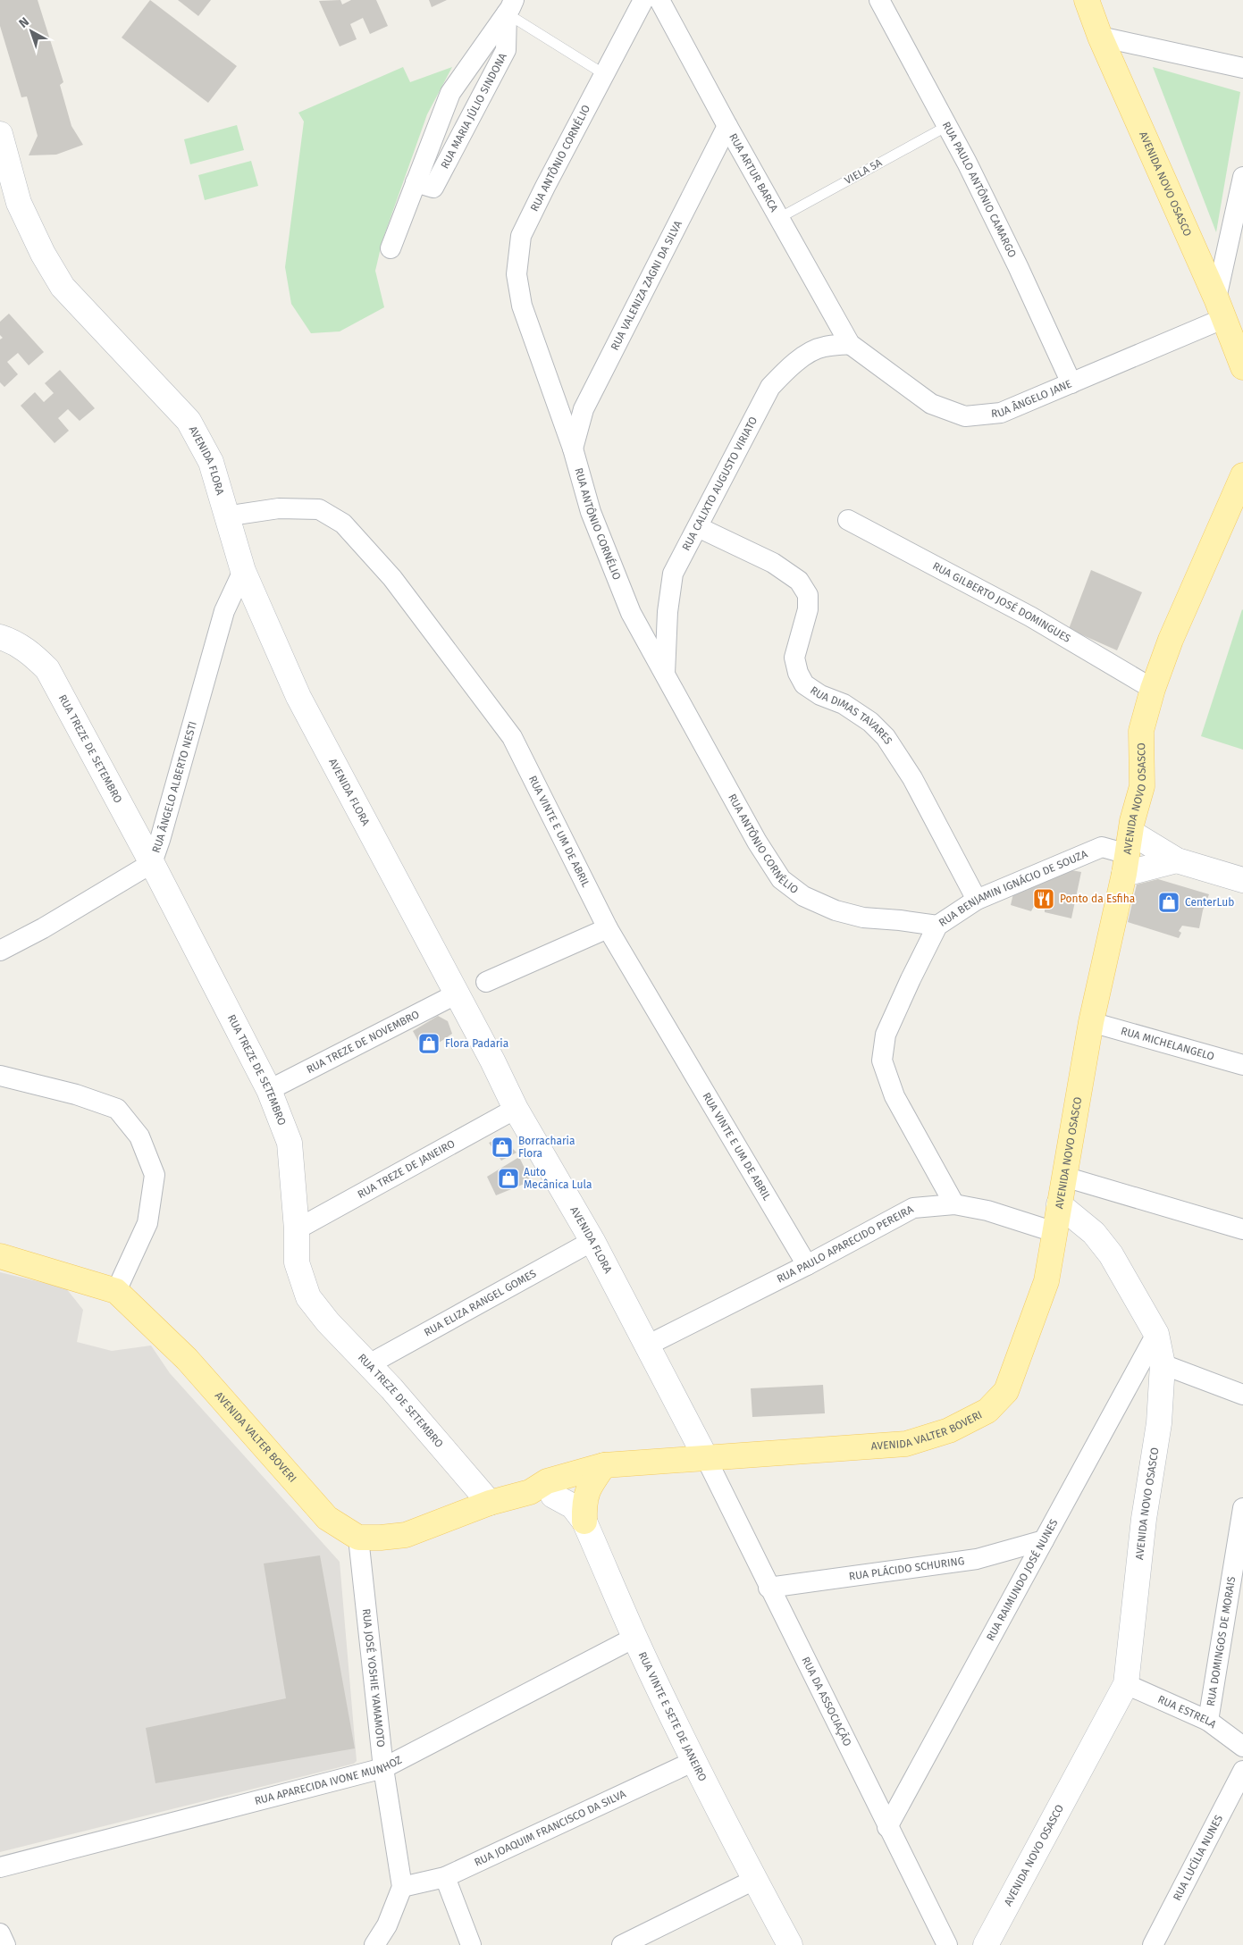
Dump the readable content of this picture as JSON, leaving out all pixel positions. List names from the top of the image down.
{
  "streets": {
    "main road": [
      "AVENIDA NOVO OSASCO",
      "AVENIDA FLORA",
      "RUA TREZE DE SETEMBRO",
      "AVENIDA VALTER BOVERI",
      "RUA VINTE E SETE DE JANEIRO"
    ],
    "street": [
      "RUA MARIA JÚLIO SINDONA",
      "RUA ANTÔNIO CORNÉLIO",
      "RUA ARTUR BARCA",
      "RUA PAULO ANTÔNIO CAMARGO",
      "RUA VALENIZA ZAGNI DA SILVA",
      "RUA ÂNGELO JANE",
      "RUA CALIXTO AUGUSTO VIRIATO",
      "RUA GILBERTO JOSÉ DOMINGUES",
      "RUA DIMAS TAVARES",
      "RUA ÂNGELO ALBERTO NESTI",
      "RUA VINTE E UM DE ABRIL",
      "RUA BENJAMIN IGNÁCIO DE SOUZA",
      "RUA TREZE DE NOVEMBRO",
      "RUA MICHELANGELO",
      "RUA TREZE DE JANEIRO",
      "RUA PAULO APARECIDO PEREIRA",
      "RUA ELIZA RANGEL GOMES",
      "RUA PLÁCIDO SCHURING",
      "RUA RAIMUNDO JOSÉ NUNES",
      "RUA DOMINGOS DE MORAIS",
      "RUA JOSÉ YOSHIE YAMAMOTO",
      "RUA DA ASSOCIAÇÃO",
      "RUA ESTRELA",
      "RUA APARECIDA IVONE MUNHOZ",
      "RUA JOAQUIM FRANCISCO DA SILVA",
      "RUA LUCÍLIA NUNES"
    ],
    "lane": ["VIELA 5A"]
  },
  "crossings": [
    ["RUA ANTÔNIO CORNÉLIO", "RUA VALENIZA ZAGNI DA SILVA"],
    ["RUA ANTÔNIO CORNÉLIO", "RUA CALIXTO AUGUSTO VIRIATO"],
    ["RUA ANTÔNIO CORNÉLIO", "RUA BENJAMIN IGNÁCIO DE SOUZA"],
    ["VIELA 5A", "RUA ARTUR BARCA"],
    ["VIELA 5A", "RUA PAULO ANTÔNIO CAMARGO"],
    ["RUA ARTUR BARCA", "RUA VALENIZA ZAGNI DA SILVA"],
    ["RUA ARTUR BARCA", "RUA ÂNGELO JANE"],
    ["RUA ARTUR BARCA", "RUA CALIXTO AUGUSTO VIRIATO"],
    ["AVENIDA NOVO OSASCO", "RUA ÂNGELO JANE"],
    ["AVENIDA NOVO OSASCO", "RUA GILBERTO JOSÉ DOMINGUES"],
    ["AVENIDA NOVO OSASCO", "RUA BENJAMIN IGNÁCIO DE SOUZA"],
    ["AVENIDA NOVO OSASCO", "RUA MICHELANGELO"],
    ["AVENIDA NOVO OSASCO", "AVENIDA VALTER BOVERI"],
    ["AVENIDA NOVO OSASCO", "RUA RAIMUNDO JOSÉ NUNES"],
    ["AVENIDA NOVO OSASCO", "RUA ESTRELA"],
    ["RUA PAULO ANTÔNIO CAMARGO", "RUA ÂNGELO JANE"],
    ["RUA ÂNGELO JANE", "RUA CALIXTO AUGUSTO VIRIATO"],
    ["AVENIDA FLORA", "RUA ÂNGELO ALBERTO NESTI"],
    ["AVENIDA FLORA", "RUA VINTE E UM DE ABRIL"],
    ["AVENIDA FLORA", "RUA TREZE DE NOVEMBRO"],
    ["AVENIDA FLORA", "RUA TREZE DE JANEIRO"],
    ["AVENIDA FLORA", "RUA PAULO APARECIDO PEREIRA"],
    ["AVENIDA FLORA", "RUA ELIZA RANGEL GOMES"],
    ["AVENIDA FLORA", "AVENIDA VALTER BOVERI"],
    ["AVENIDA FLORA", "RUA DA ASSOCIAÇÃO"],
    ["RUA CALIXTO AUGUSTO VIRIATO", "RUA DIMAS TAVARES"],
    ["RUA DIMAS TAVARES", "RUA BENJAMIN IGNÁCIO DE SOUZA"],
    ["RUA TREZE DE SETEMBRO", "RUA ÂNGELO ALBERTO NESTI"],
    ["RUA TREZE DE SETEMBRO", "RUA TREZE DE NOVEMBRO"],
    ["RUA TREZE DE SETEMBRO", "RUA TREZE DE JANEIRO"],
    ["RUA TREZE DE SETEMBRO", "RUA ELIZA RANGEL GOMES"],
    ["RUA TREZE DE SETEMBRO", "AVENIDA VALTER BOVERI"],
    ["RUA VINTE E UM DE ABRIL", "RUA PAULO APARECIDO PEREIRA"],
    ["RUA BENJAMIN IGNÁCIO DE SOUZA", "RUA PAULO APARECIDO PEREIRA"],
    ["RUA PAULO APARECIDO PEREIRA", "AVENIDA VALTER BOVERI"],
    ["AVENIDA VALTER BOVERI", "RUA JOSÉ YOSHIE YAMAMOTO"],
    ["AVENIDA VALTER BOVERI", "RUA DA ASSOCIAÇÃO"],
    ["AVENIDA VALTER BOVERI", "RUA VINTE E SETE DE JANEIRO"],
    ["RUA PLÁCIDO SCHURING", "RUA RAIMUNDO JOSÉ NUNES"],
    ["RUA PLÁCIDO SCHURING", "RUA DA ASSOCIAÇÃO"],
    ["RUA RAIMUNDO JOSÉ NUNES", "RUA DA ASSOCIAÇÃO"],
    ["RUA DOMINGOS DE MORAIS", "RUA ESTRELA"],
    ["RUA JOSÉ YOSHIE YAMAMOTO", "RUA APARECIDA IVONE MUNHOZ"],
    ["RUA JOSÉ YOSHIE YAMAMOTO", "RUA JOAQUIM FRANCISCO DA SILVA"],
    ["RUA VINTE E SETE DE JANEIRO", "RUA APARECIDA IVONE MUNHOZ"],
    ["RUA VINTE E SETE DE JANEIRO", "RUA JOAQUIM FRANCISCO DA SILVA"]
  ],
  "places": {
    "restaurant": ["Ponto da Esfiha"],
    "shop": [
      "CenterLub",
      "Flora Padaria",
      "Borracharia Flora",
      "Auto Mecânica Lula"
    ]
  },
  "north": "top left"
}
